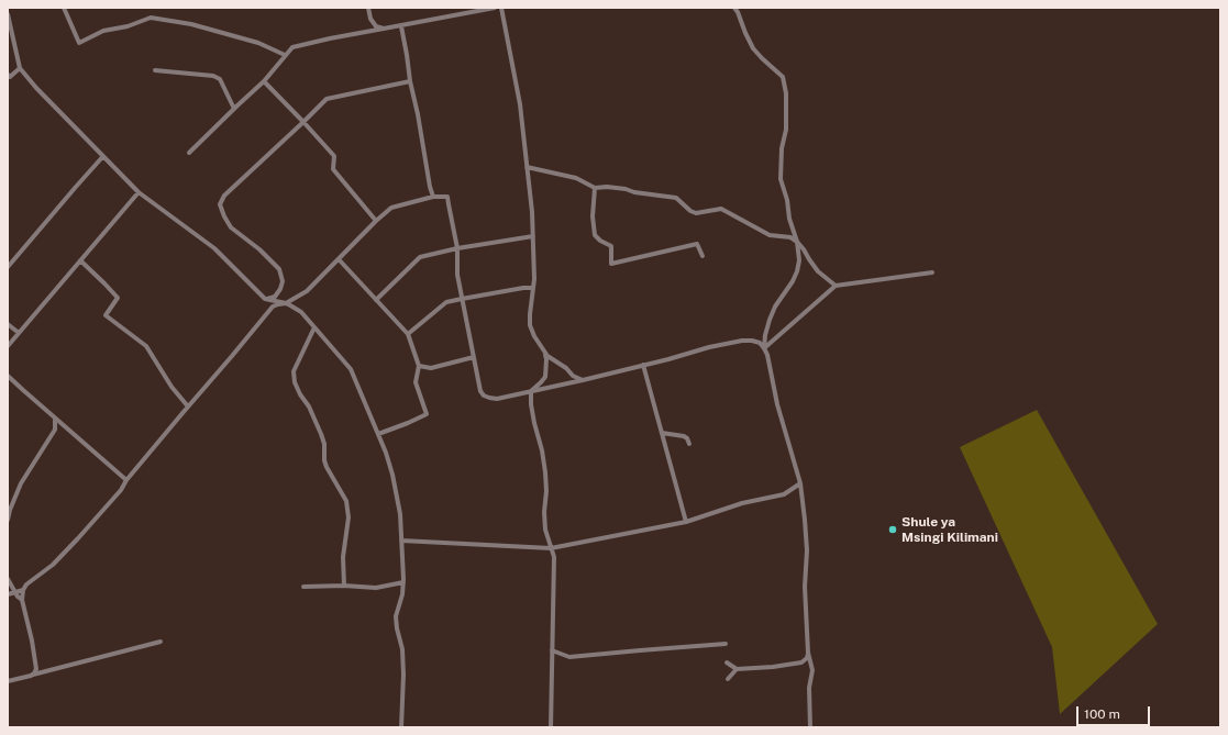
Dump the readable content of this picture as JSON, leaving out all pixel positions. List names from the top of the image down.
{
  "places": ["Shule ya Msingi Kilimani"],
  "scale_bar": "100 m"
}
